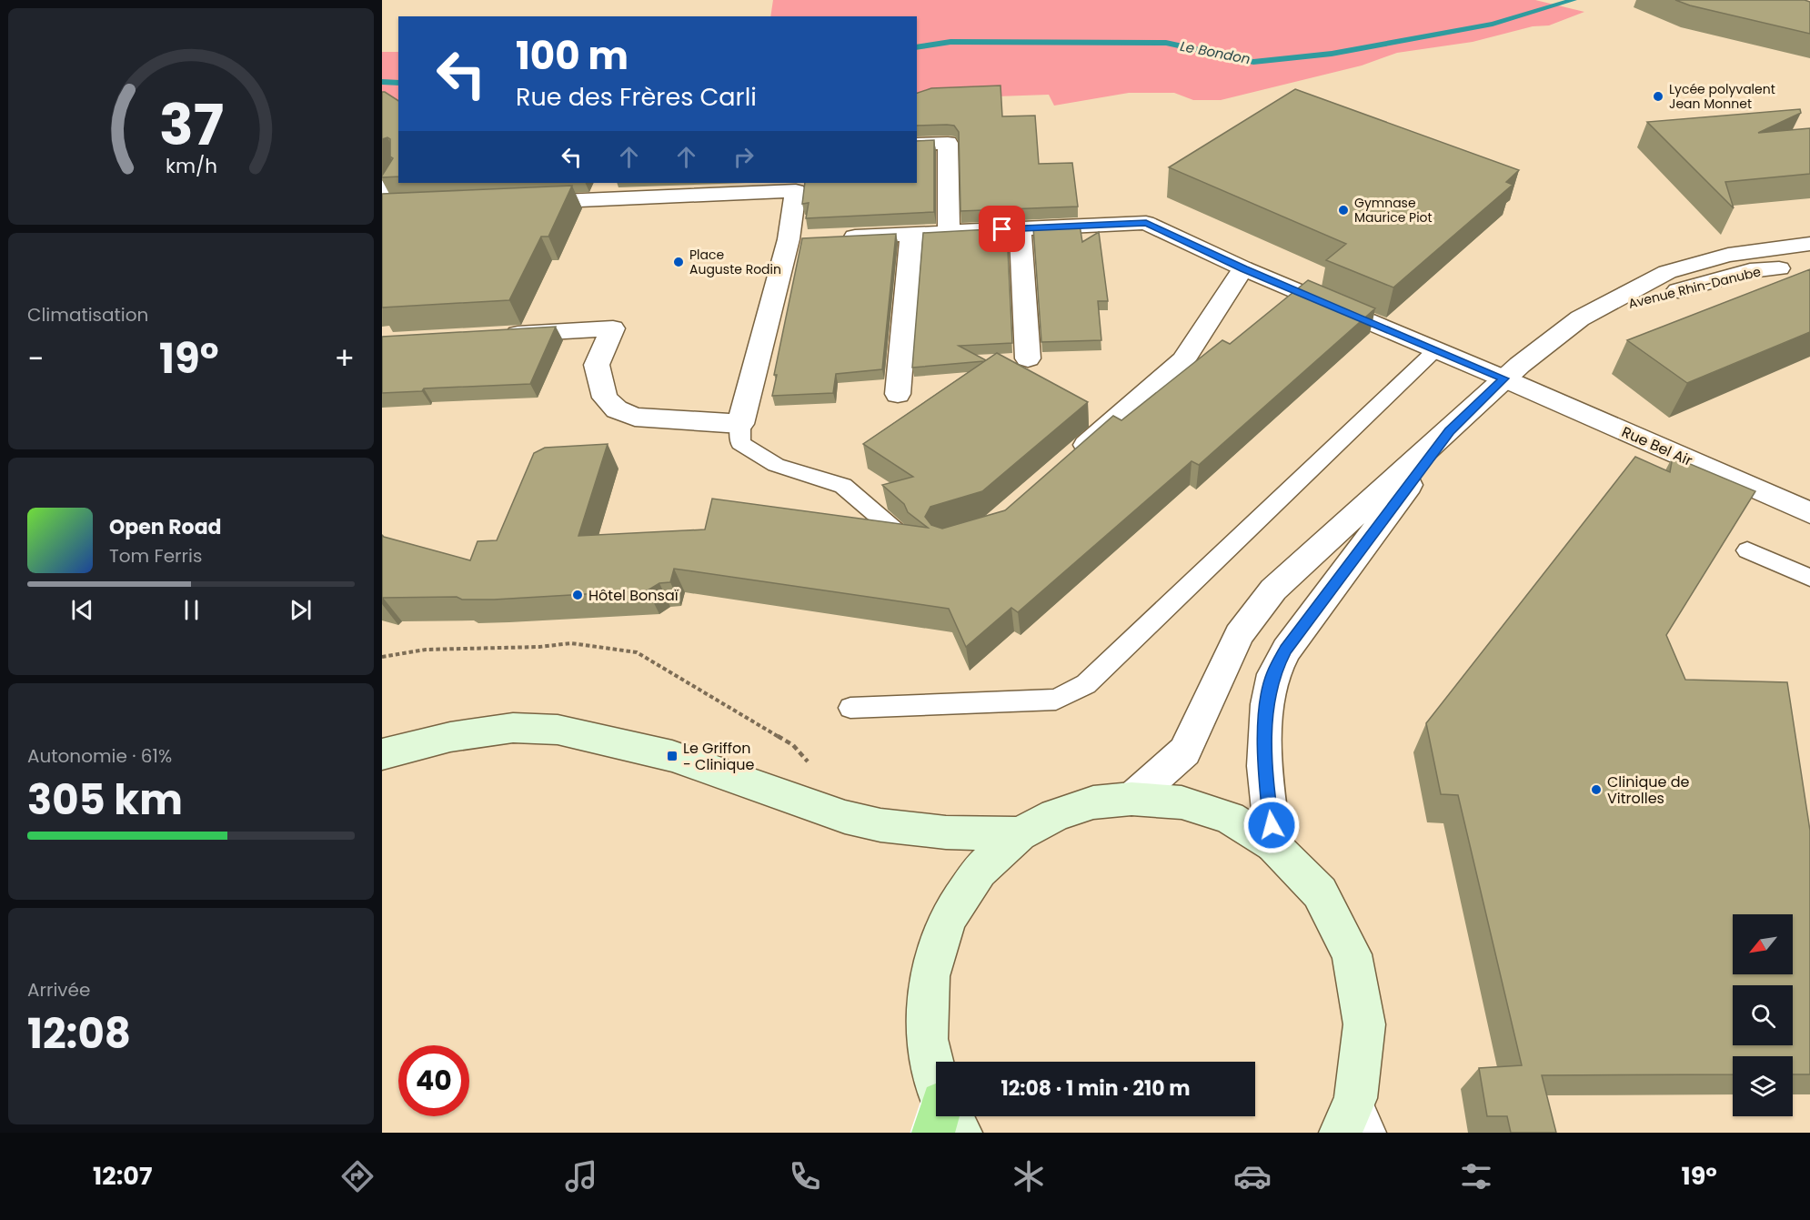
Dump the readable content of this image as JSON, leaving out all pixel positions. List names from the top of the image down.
{
  "streets": {
    "street": ["Avenue Rhin-Danube", "Rue Bel Air"]
  },
  "crossings": [
    ["Avenue Rhin-Danube", "Rue Bel Air"]
  ],
  "water": ["Le Bondon"],
  "places": {
    "other": [
      "Lycée polyvalent Jean Monnet",
      "Gymnase Maurice Piot",
      "Place Auguste Rodin",
      "Hôtel Bonsaï",
      "Clinique de Vitrolles"
    ],
    "transit": ["Le Griffon - Clinique"]
  },
  "north": "bottom left",
  "page": {
    "turn": ["100 m", "Rue des Frères Carli"],
    "tile": [
      "Climatisation",
      ["Autonomie · 61%", "305 km"],
      ["Arrivée", "12:08"]
    ],
    "heat": ["−", "19°", "+"],
    "song": ["Open Road", "Tom Ferris"],
    "limit": "40",
    "trip": "12:08 · 1 min · 210 m",
    "tabs": ["12:07", "19°"],
    "gauge": ["37", "km/h"]
  }
}
